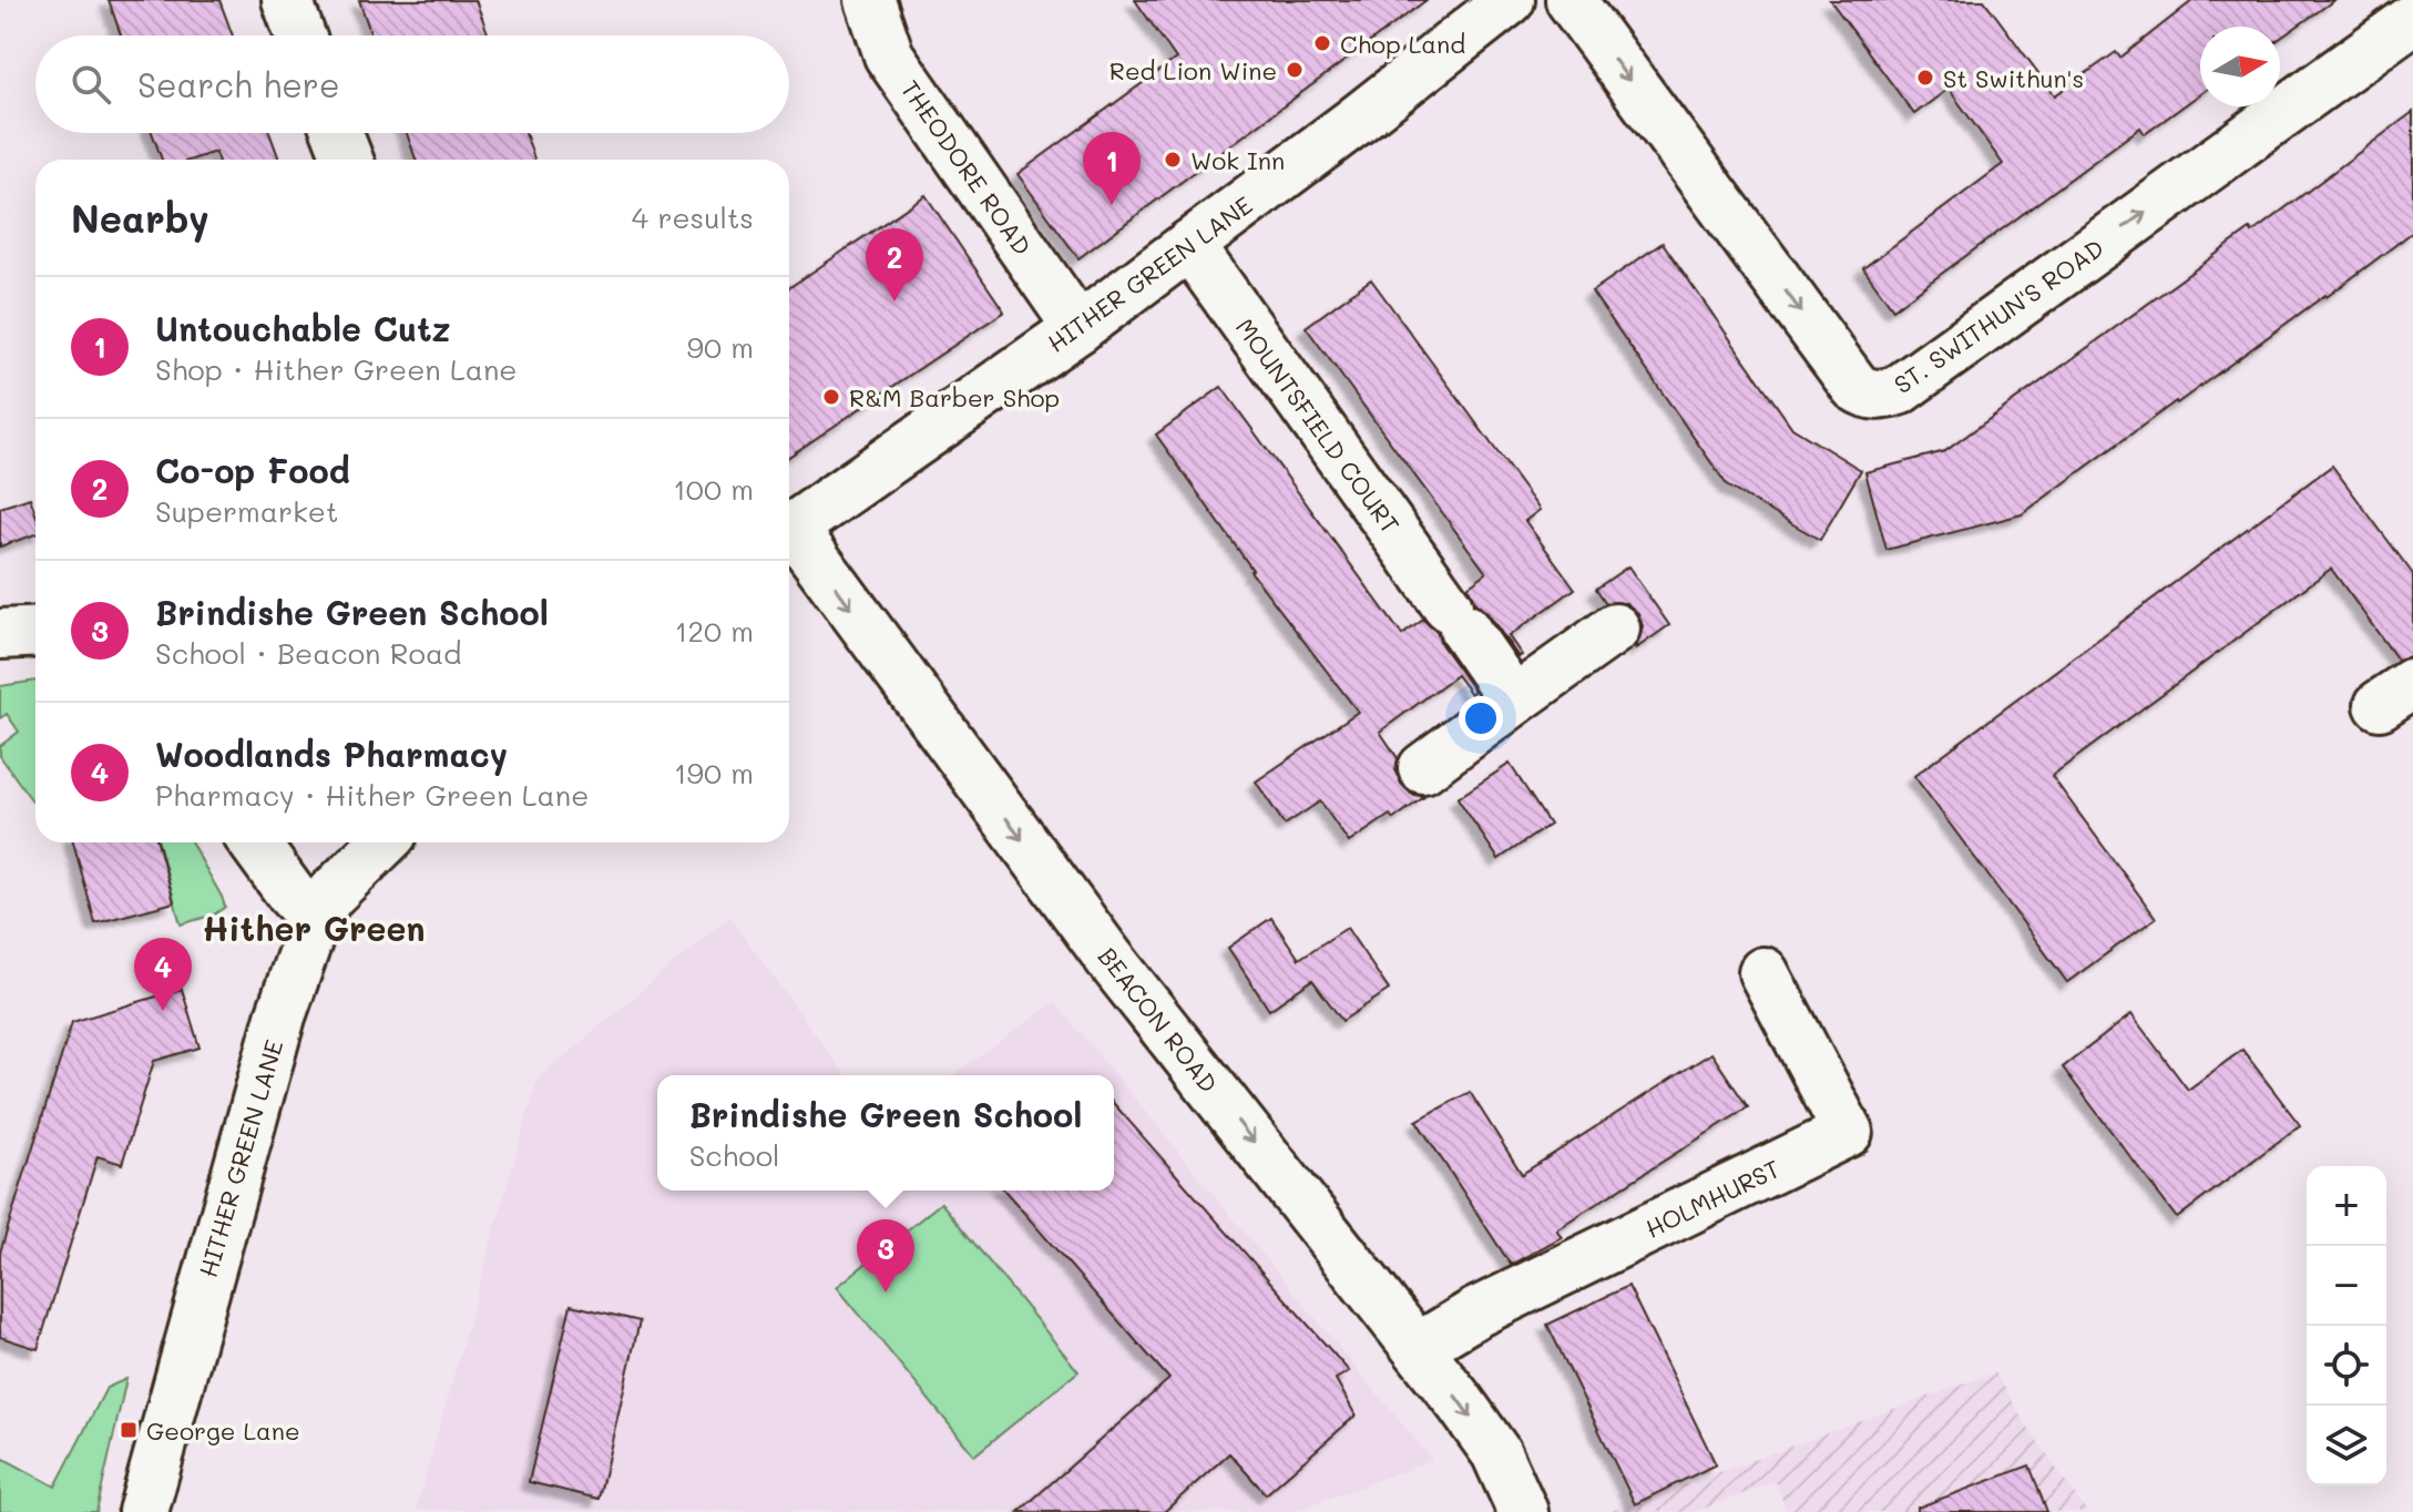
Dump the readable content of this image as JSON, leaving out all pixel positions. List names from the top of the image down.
{
  "streets": {
    "street": [
      "THEODORE ROAD",
      "HITHER GREEN LANE",
      "ST. SWITHUN'S ROAD",
      "MOUNTSFIELD COURT",
      "BEACON ROAD",
      "HOLMHURST"
    ]
  },
  "crossings": [
    ["THEODORE ROAD", "HITHER GREEN LANE"],
    ["HITHER GREEN LANE", "MOUNTSFIELD COURT"],
    ["BEACON ROAD", "HOLMHURST"]
  ],
  "one_way": ["BEACON ROAD"],
  "districts": ["Hither Green"],
  "places": {
    "other": [
      "Chop Land",
      "Red Lion Wine",
      "St Swithun's",
      "Wok Inn",
      "R&M Barber Shop"
    ],
    "transit": ["George Lane"]
  },
  "north": "right",
  "page": {
    "search": "Search here",
    "pins": [
      "1",
      "2",
      "4",
      "3"
    ],
    "heading": ["Nearby", "4 results"],
    "list": [
      {
        "mark": "1",
        "name": "Untouchable Cutz",
        "note": "Shop · Hither Green Lane",
        "value": "90 m"
      },
      {
        "mark": "2",
        "name": "Co-op Food",
        "note": "Supermarket",
        "value": "100 m"
      },
      {
        "mark": "3",
        "name": "Brindishe Green School",
        "note": "School · Beacon Road",
        "value": "120 m"
      },
      {
        "mark": "4",
        "name": "Woodlands Pharmacy",
        "note": "Pharmacy · Hither Green Lane",
        "value": "190 m"
      }
    ],
    "popup": ["Brindishe Green School", "School"],
    "map_buttons": ["+", "−"]
  }
}
